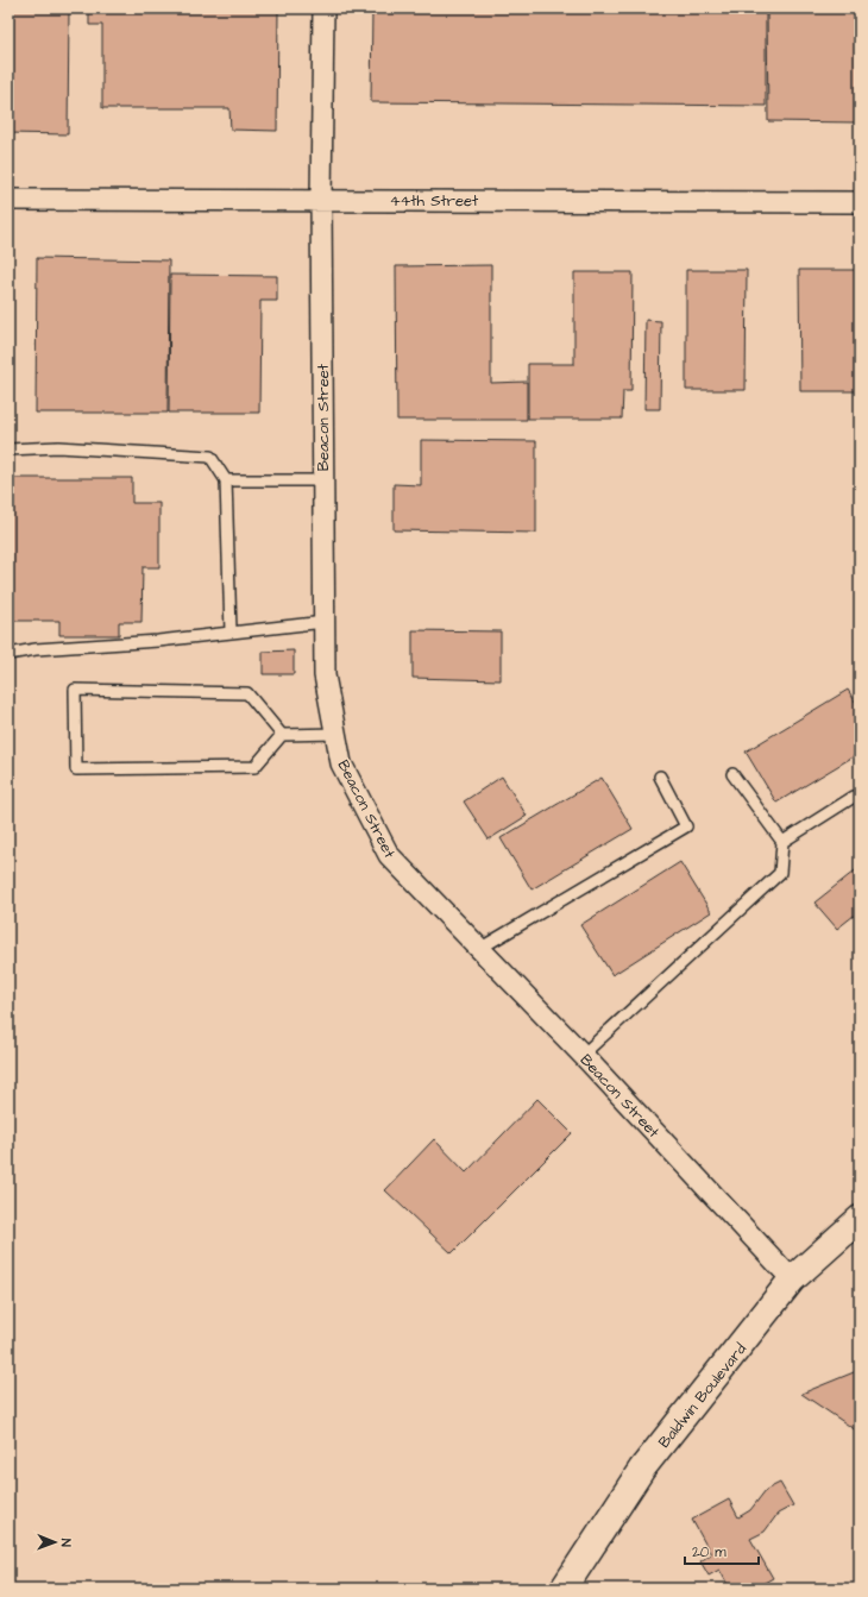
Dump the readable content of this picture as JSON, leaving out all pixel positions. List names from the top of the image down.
{
  "streets": {
    "main road": ["Baldwin Boulevard"],
    "street": ["44th Street", "Beacon Street"]
  },
  "crossings": [
    ["44th Street", "Beacon Street"],
    ["Beacon Street", "Baldwin Boulevard"]
  ],
  "scale_bar": "20 m",
  "north": "right"
}
